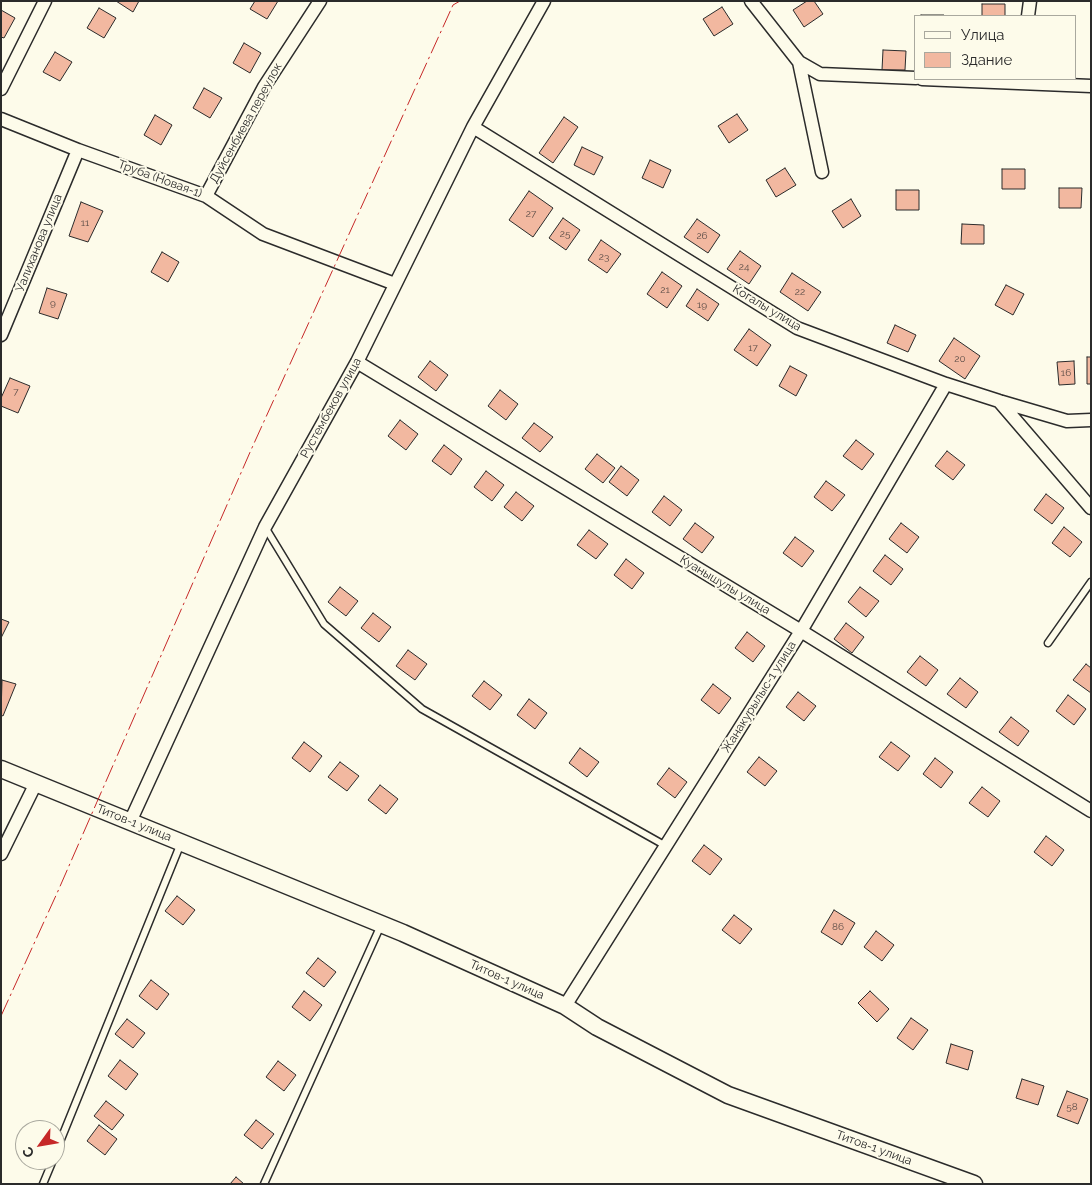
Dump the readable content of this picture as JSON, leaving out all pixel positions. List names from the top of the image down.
{
  "streets": {
    "street": [
      "Дуйсенбиева переулок",
      "Труба (Новая-1)",
      "Уалиханова улица",
      "Когалы улица",
      "Рустембеков улица",
      "Куанышулы улица",
      "Жанакурылыс-1 улица",
      "Титов-1 улица"
    ]
  },
  "crossings": [
    ["Дуйсенбиева переулок", "Труба (Новая-1)"],
    ["Труба (Новая-1)", "Уалиханова улица"],
    ["Труба (Новая-1)", "Рустембеков улица"],
    ["Когалы улица", "Рустембеков улица"],
    ["Когалы улица", "Жанакурылыс-1 улица"],
    ["Рустембеков улица", "Куанышулы улица"],
    ["Рустембеков улица", "Титов-1 улица"],
    ["Куанышулы улица", "Жанакурылыс-1 улица"],
    ["Жанакурылыс-1 улица", "Титов-1 улица"]
  ],
  "house_numbers": [
    "27",
    "11",
    "25",
    "26",
    "23",
    "24",
    "21",
    "22",
    "9",
    "19",
    "17",
    "20",
    "16",
    "7",
    "86",
    "58"
  ],
  "legend": ["Улица", "Здание"],
  "north": "bottom left"
}
